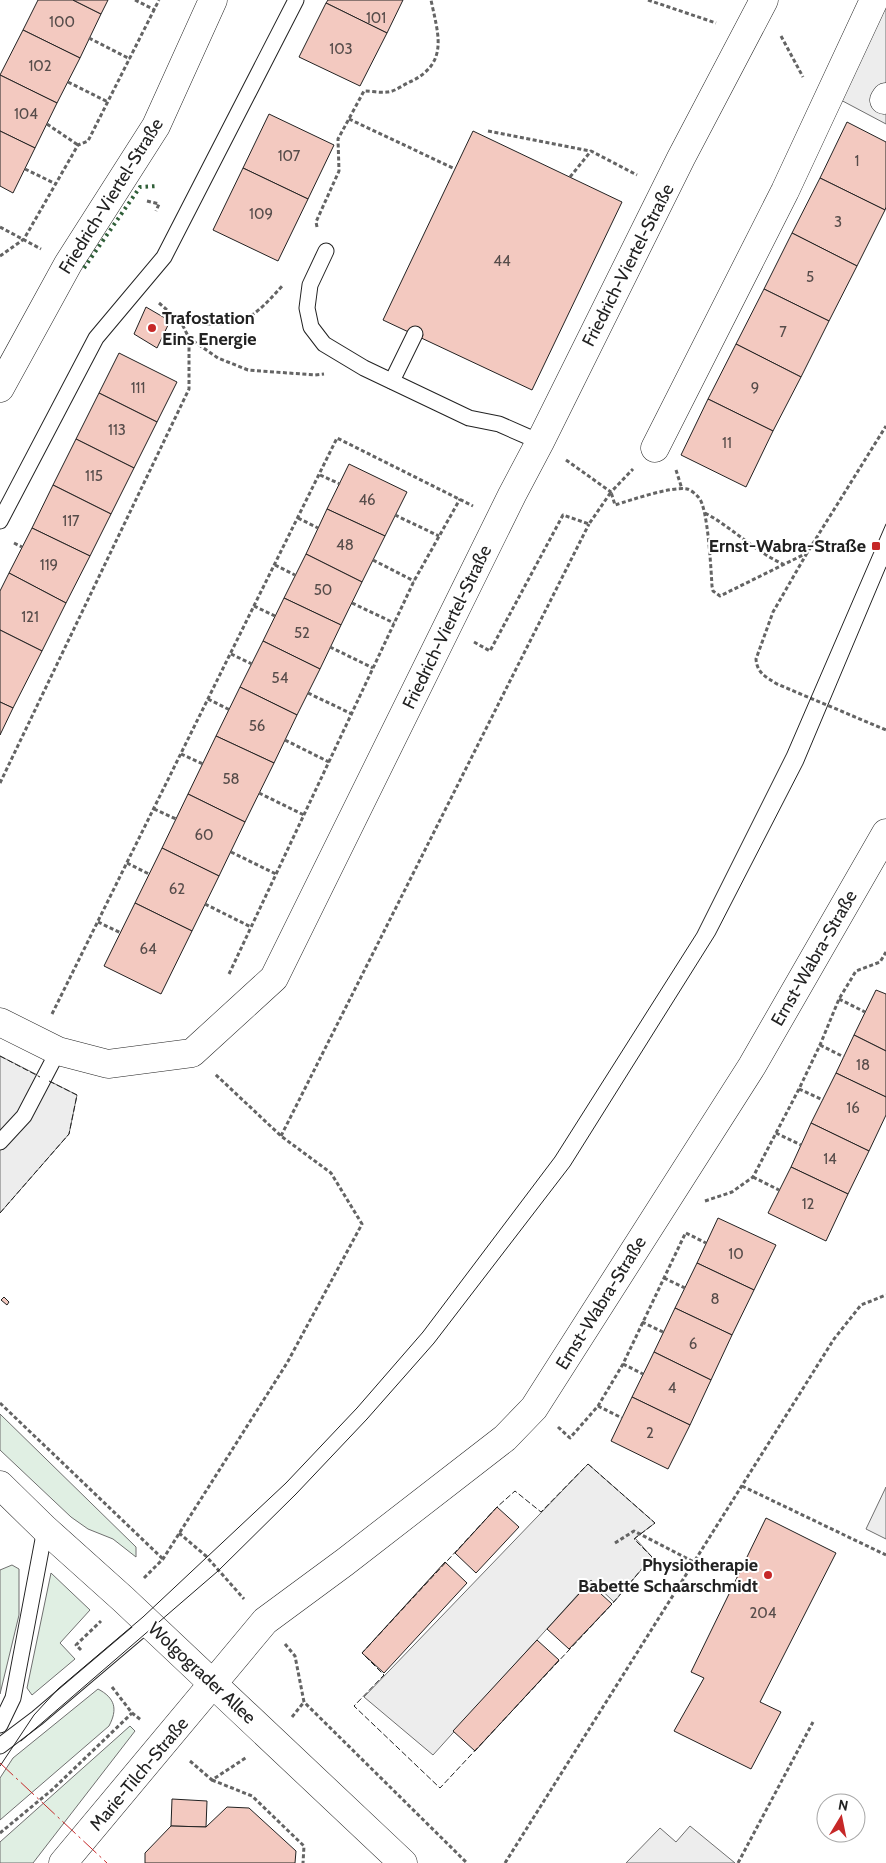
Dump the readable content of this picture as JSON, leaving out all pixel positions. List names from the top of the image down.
{
  "streets": {
    "street": [
      "Friedrich-Viertel-Straße",
      "Ernst-Wabra-Straße",
      "Wolgograder Allee",
      "Marie-Tilch-Straße"
    ]
  },
  "crossings": [
    ["Ernst-Wabra-Straße", "Wolgograder Allee"],
    ["Ernst-Wabra-Straße", "Marie-Tilch-Straße"],
    ["Wolgograder Allee", "Marie-Tilch-Straße"]
  ],
  "places": {
    "other": ["Trafostation Eins Energie", "Physiotherapie Babette Schaarschmidt"],
    "transit": ["Ernst-Wabra-Straße"]
  },
  "house_numbers": [
    "101",
    "100",
    "103",
    "102",
    "104",
    "107",
    "1",
    "109",
    "3",
    "44",
    "5",
    "7",
    "111",
    "9",
    "113",
    "11",
    "115",
    "46",
    "117",
    "48",
    "119",
    "50",
    "121",
    "52",
    "54",
    "56",
    "58",
    "60",
    "62",
    "64",
    "18",
    "16",
    "14",
    "12",
    "10",
    "8",
    "6",
    "4",
    "2",
    "204"
  ],
  "north": "top"
}
